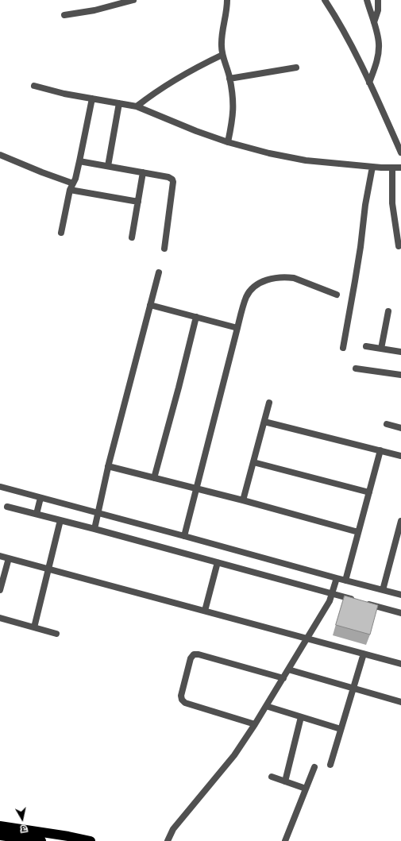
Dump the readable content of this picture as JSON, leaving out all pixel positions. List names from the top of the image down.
{
  "north": "bottom"
}
